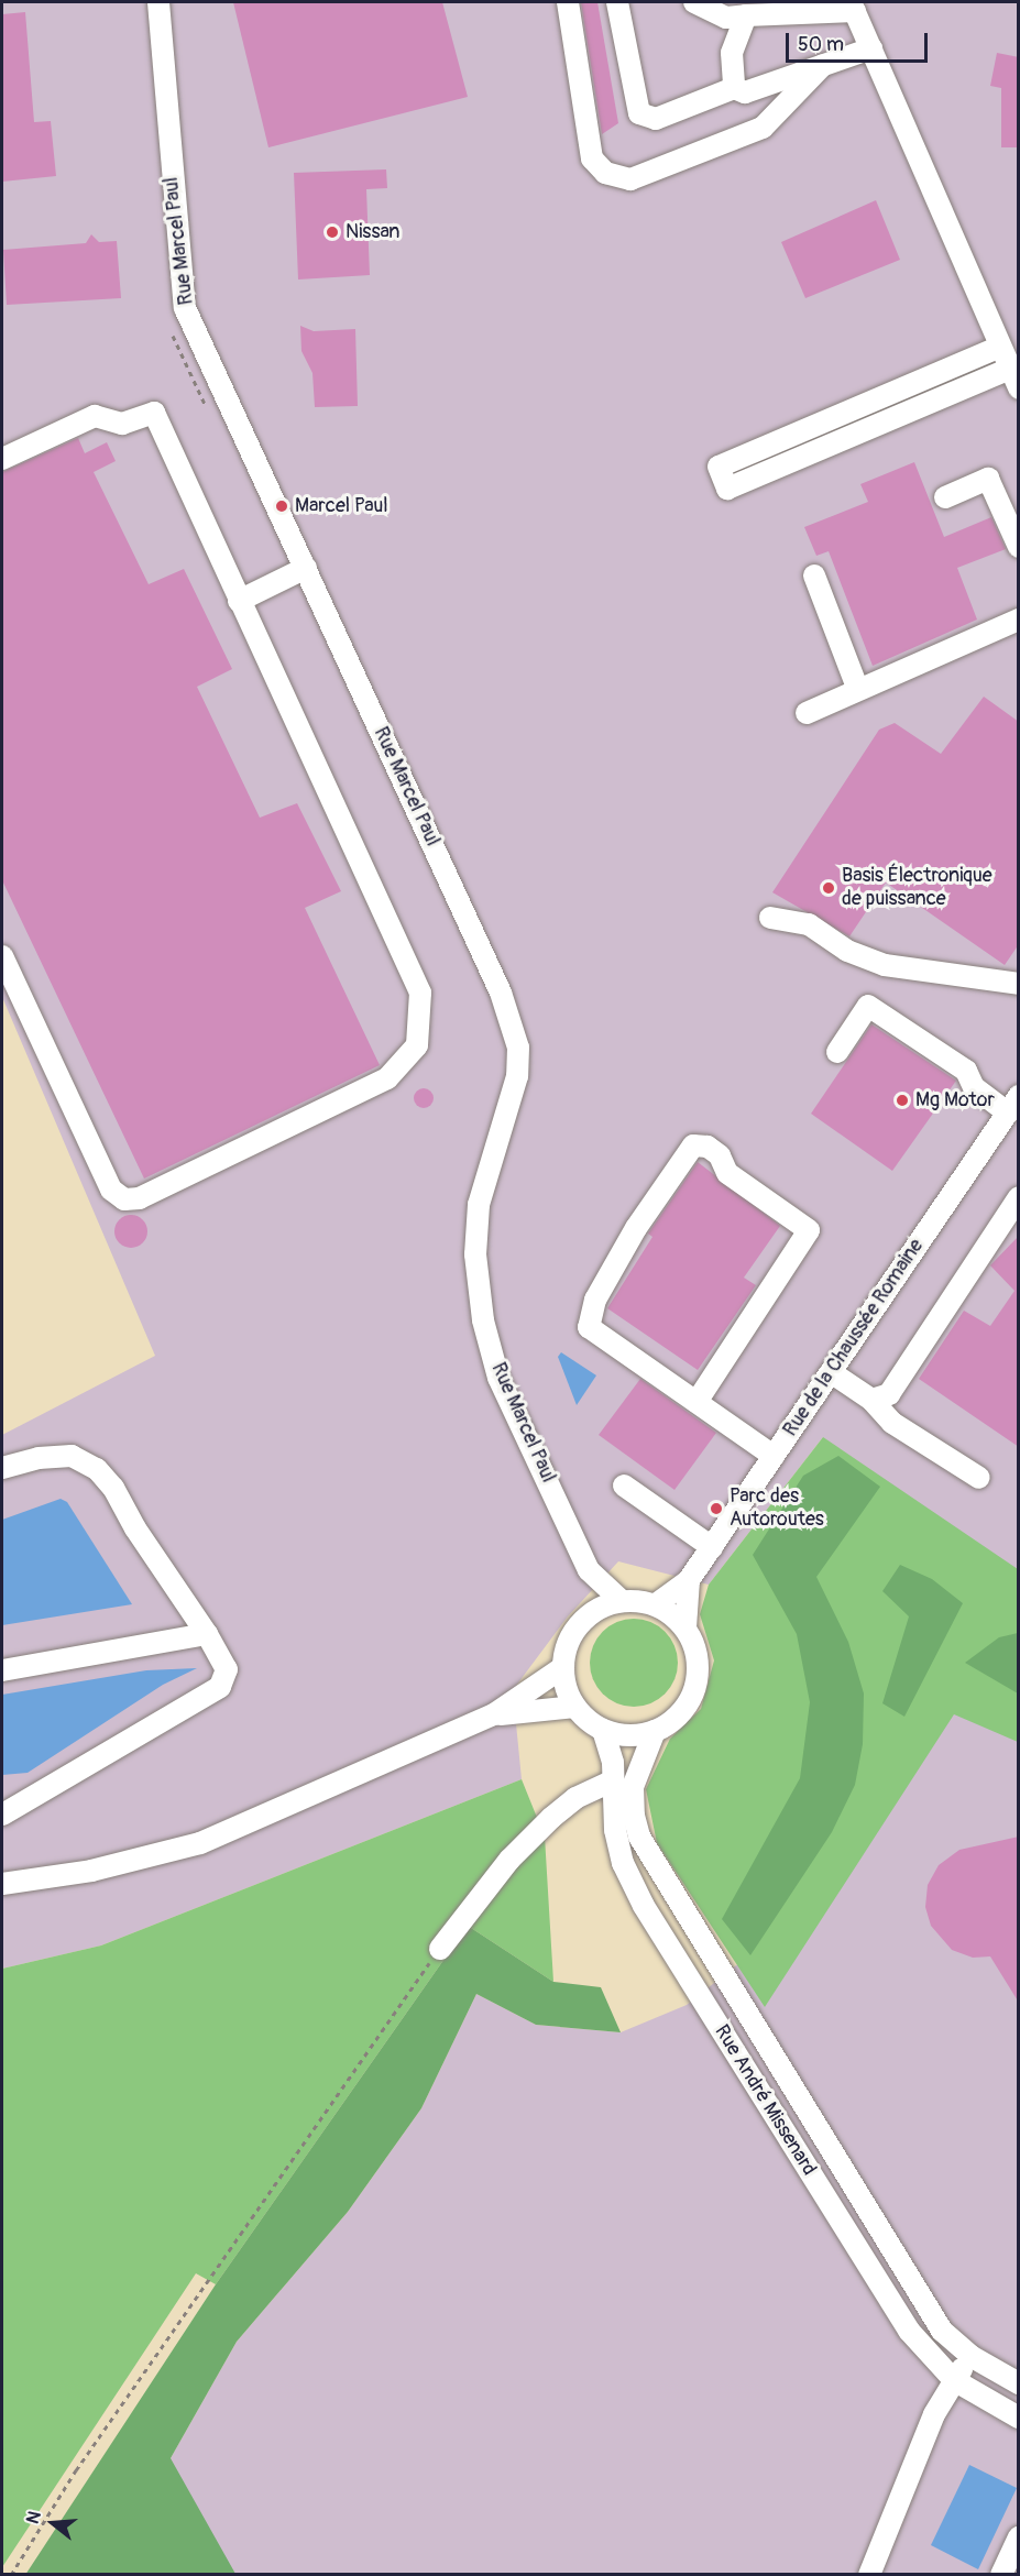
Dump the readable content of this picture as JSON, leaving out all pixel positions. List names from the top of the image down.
{
  "streets": {
    "street": ["Rue Marcel Paul", "Rue de la Chaussée Romaine", "Rue André Missenard"]
  },
  "crossings": [
    ["Rue Marcel Paul", "Rue de la Chaussée Romaine"],
    ["Rue Marcel Paul", "Rue André Missenard"],
    ["Rue de la Chaussée Romaine", "Rue André Missenard"]
  ],
  "places": [
    "Nissan",
    "Marcel Paul",
    "Basis Électronique de puissance",
    "Mg Motor",
    "Parc des Autoroutes"
  ],
  "scale_bar": "50 m",
  "north": "left"
}
